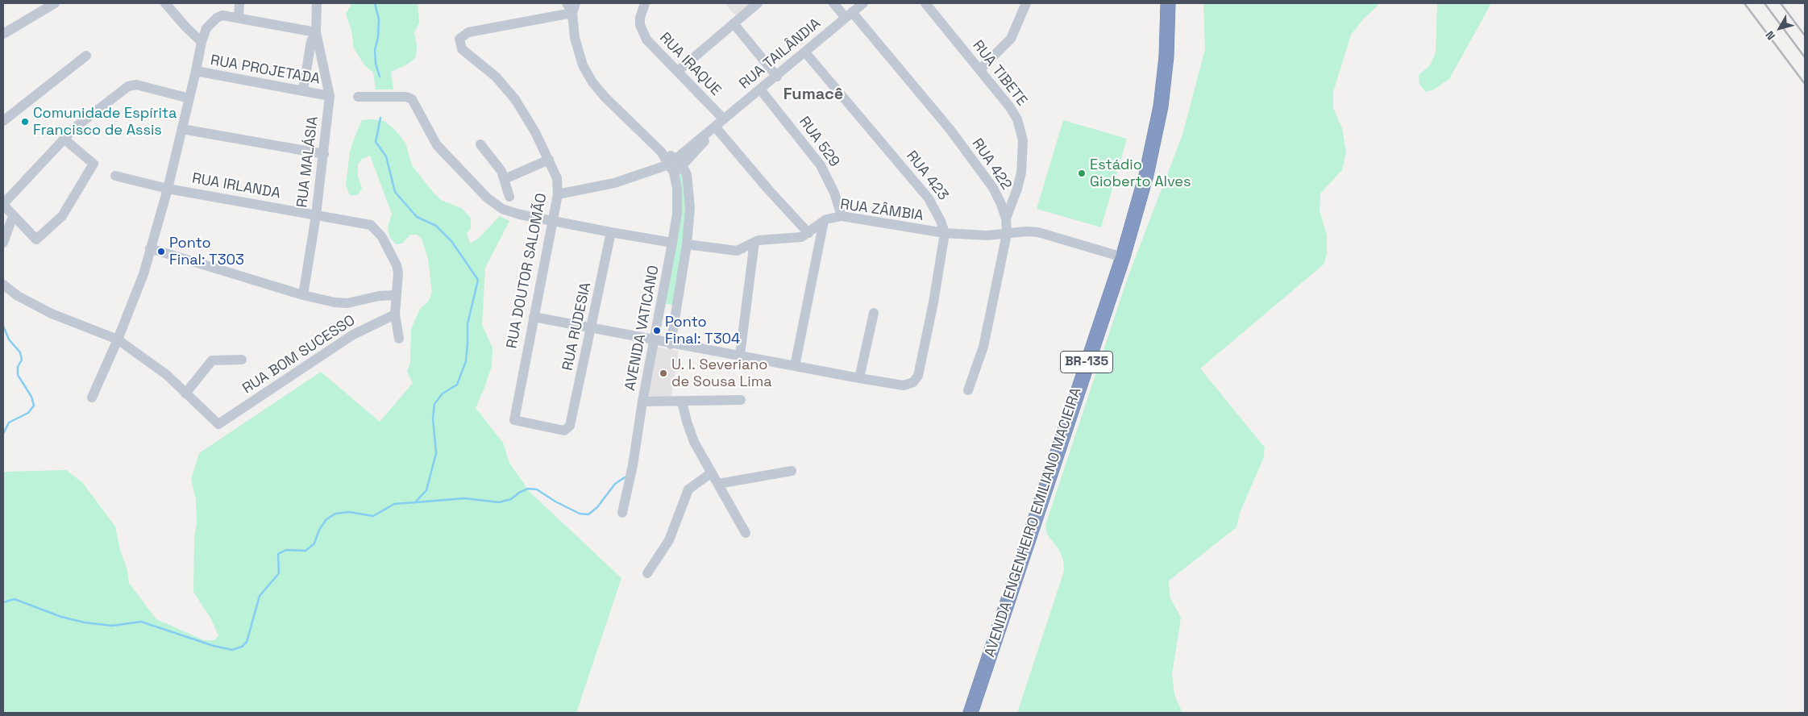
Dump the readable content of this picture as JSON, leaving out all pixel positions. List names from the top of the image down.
{
  "streets": {
    "highway": ["BR-135", "AVENIDA ENGENHEIRO EMILIANO MACIEIRA"],
    "street": [
      "RUA TAILÂNDIA",
      "RUA IRAQUE",
      "RUA PROJETADA",
      "RUA TIBETE",
      "RUA 529",
      "RUA MALÁSIA",
      "RUA 422",
      "RUA 423",
      "RUA IRLANDA",
      "RUA ZÂMBIA",
      "RUA DOUTOR SALOMÃO",
      "RUA RUDESIA",
      "AVENIDA VATICANO",
      "RUA BOM SUCESSO"
    ]
  },
  "crossings": [
    ["RUA TAILÂNDIA", "RUA IRAQUE"],
    ["RUA TAILÂNDIA", "RUA 529"],
    ["RUA TAILÂNDIA", "RUA 422"],
    ["RUA TAILÂNDIA", "RUA 423"],
    ["RUA TAILÂNDIA", "AVENIDA VATICANO"],
    ["RUA PROJETADA", "RUA MALÁSIA"],
    ["RUA TIBETE", "RUA 422"],
    ["RUA 529", "RUA ZÂMBIA"],
    ["RUA MALÁSIA", "RUA IRLANDA"],
    ["RUA 422", "RUA ZÂMBIA"],
    ["RUA 423", "RUA ZÂMBIA"],
    ["RUA ZÂMBIA", "AVENIDA VATICANO"],
    ["RUA ZÂMBIA", "AVENIDA ENGENHEIRO EMILIANO MACIEIRA"],
    ["RUA DOUTOR SALOMÃO", "RUA RUDESIA"],
    ["RUA DOUTOR SALOMÃO", "AVENIDA VATICANO"]
  ],
  "districts": ["Fumacê"],
  "places": [
    "Comunidade Espírita Francisco de Assis",
    "Estádio Gioberto Alves",
    "Ponto Final: T303",
    "Ponto Final: T304",
    "U. I. Severiano de Sousa Lima"
  ],
  "north": "bottom left"
}
